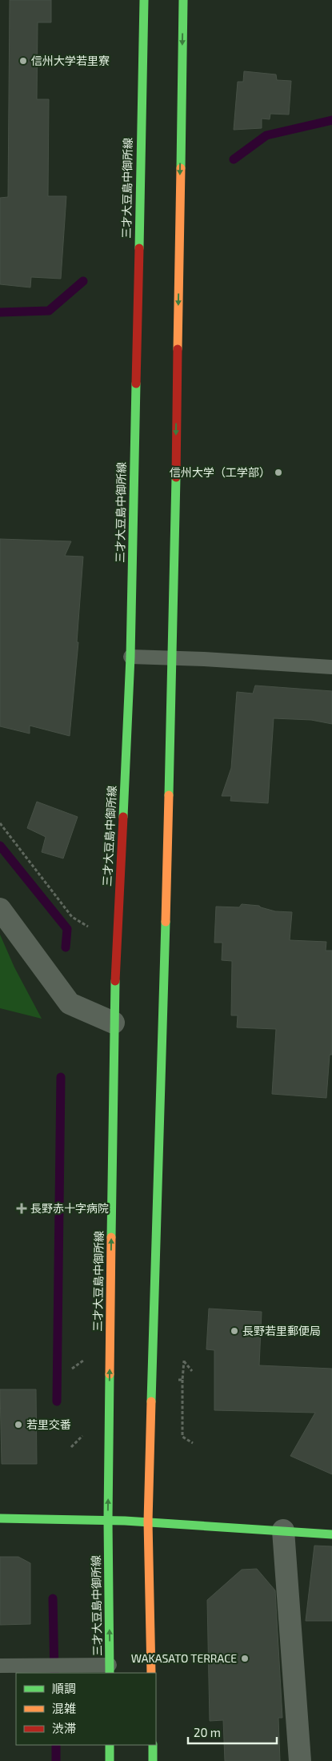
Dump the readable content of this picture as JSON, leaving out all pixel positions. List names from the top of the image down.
{
  "streets": {
    "main road": ["三才大豆島中御所線"]
  },
  "places": {
    "other": [
      "信州大学若里寮",
      "信州大学（工学部）",
      "長野若里郵便局",
      "若里交番",
      "WAKASATO TERRACE"
    ],
    "health": ["長野赤十字病院"]
  },
  "legend": ["順調", "混雑", "渋滞"],
  "scale_bar": "20 m"
}
